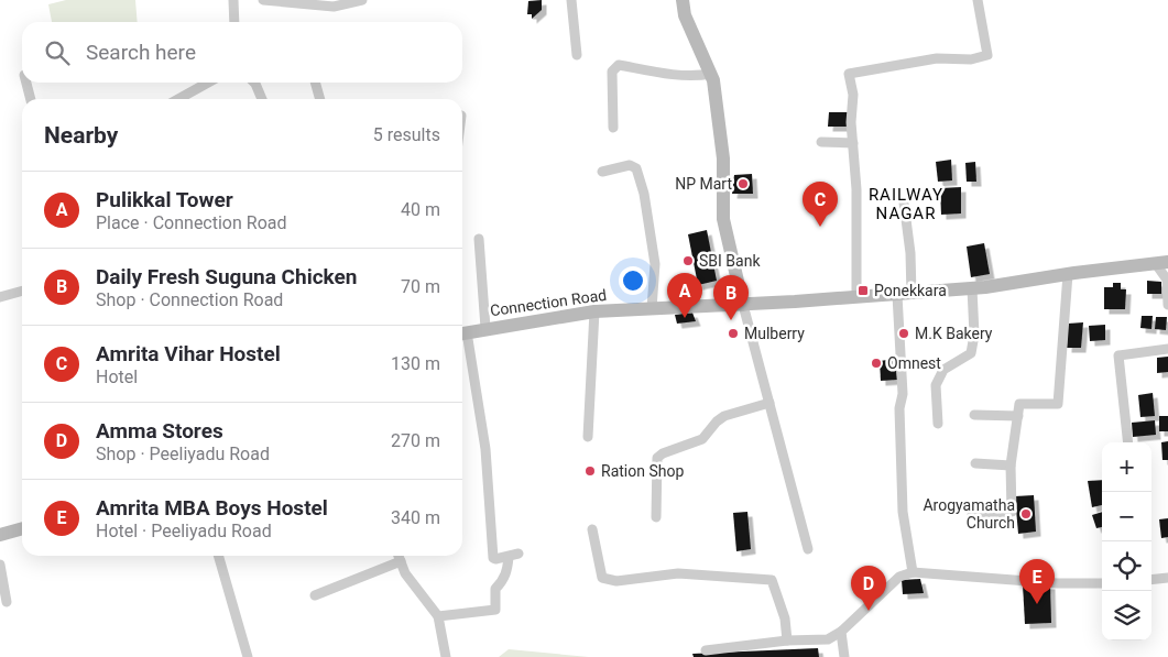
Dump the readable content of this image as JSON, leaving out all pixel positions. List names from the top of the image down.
{
  "streets": {
    "street": ["Connection Road"]
  },
  "districts": ["RAILWAY NAGAR"],
  "places": {
    "other": [
      "NP Mart",
      "SBI Bank",
      "Mulberry",
      "M.K Bakery",
      "Omnest",
      "Ration Shop",
      "Arogyamatha Church"
    ],
    "transit": ["Ponekkara"]
  },
  "page": {
    "search": "Search here",
    "heading": ["Nearby", "5 results"],
    "list": [
      {
        "mark": "A",
        "name": "Pulikkal Tower",
        "note": "Place · Connection Road",
        "value": "40 m"
      },
      {
        "mark": "B",
        "name": "Daily Fresh Suguna Chicken",
        "note": "Shop · Connection Road",
        "value": "70 m"
      },
      {
        "mark": "C",
        "name": "Amrita Vihar Hostel",
        "note": "Hotel",
        "value": "130 m"
      },
      {
        "mark": "D",
        "name": "Amma Stores",
        "note": "Shop · Peeliyadu Road",
        "value": "270 m"
      },
      {
        "mark": "E",
        "name": "Amrita MBA Boys Hostel",
        "note": "Hotel · Peeliyadu Road",
        "value": "340 m"
      }
    ],
    "pins": [
      "C",
      "A",
      "B",
      "E",
      "D"
    ],
    "map_buttons": ["+", "−"]
  }
}
